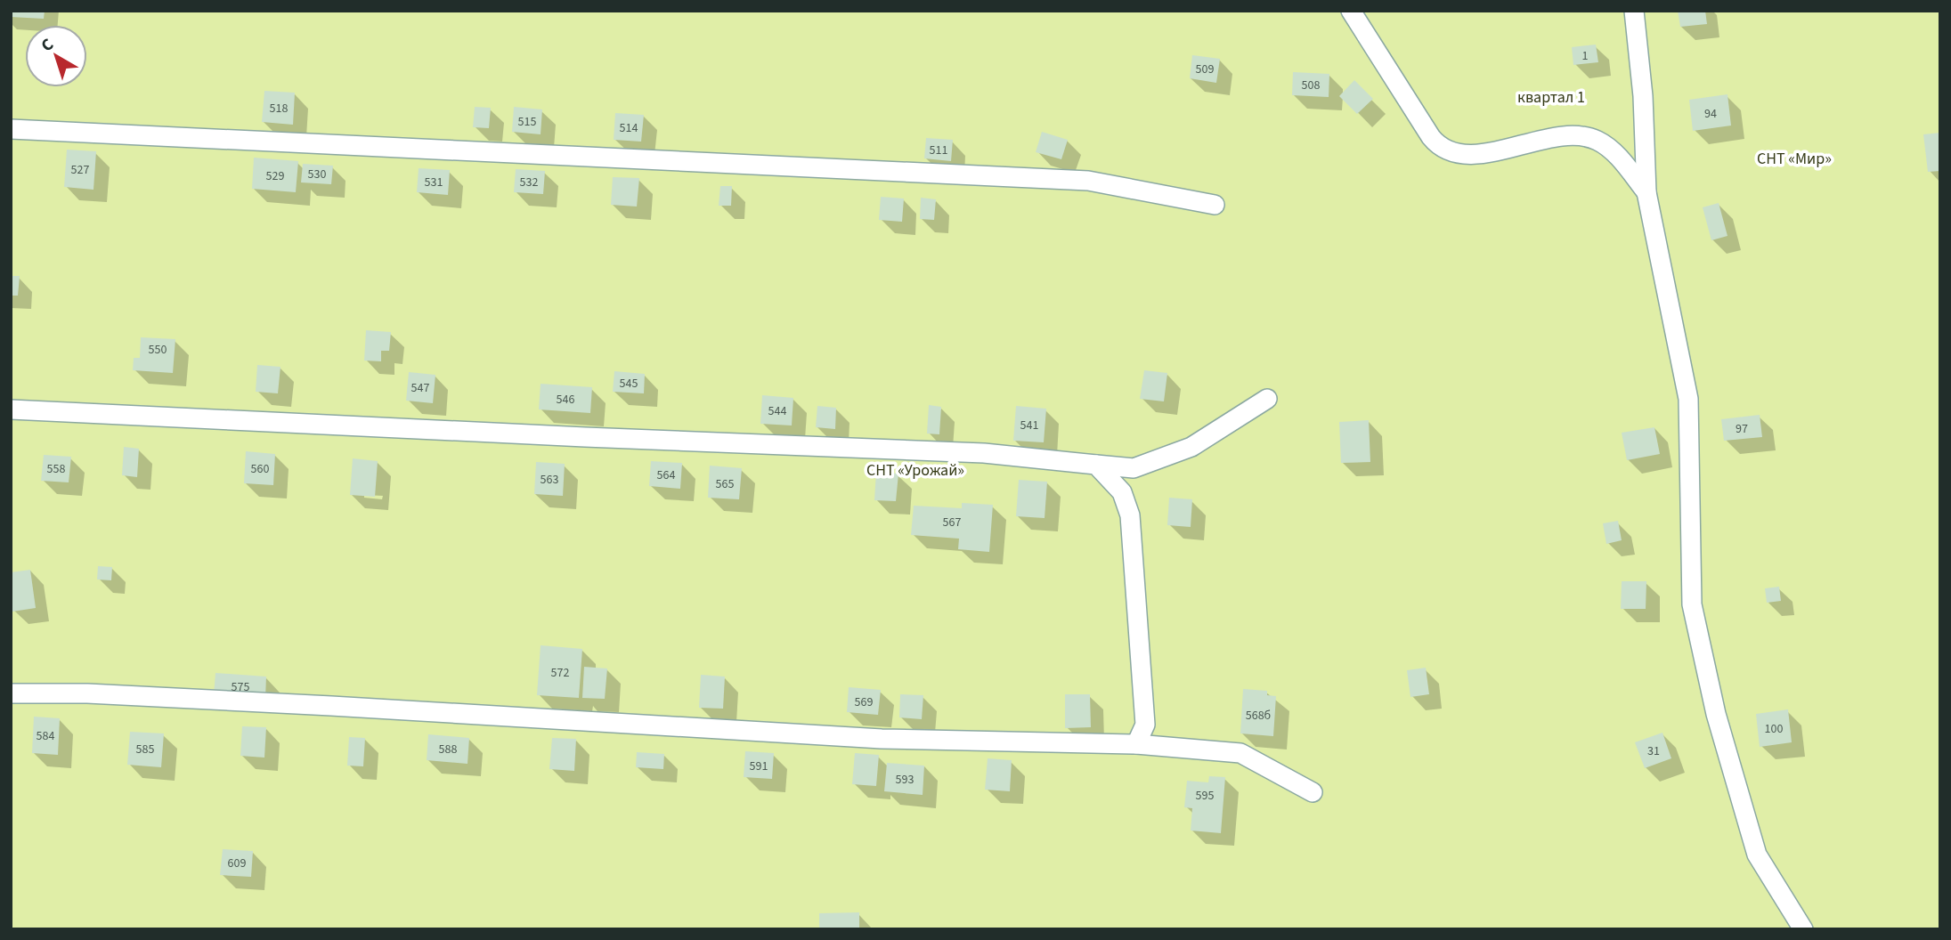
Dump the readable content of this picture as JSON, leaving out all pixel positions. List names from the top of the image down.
{
  "parks": ["квартал 1", "СНТ «Мир»", "СНТ «Урожай»"],
  "house_numbers": [
    "1",
    "509",
    "508",
    "518",
    "94",
    "515",
    "514",
    "511",
    "527",
    "530",
    "529",
    "531",
    "532",
    "550",
    "545",
    "547",
    "546",
    "544",
    "541",
    "97",
    "558",
    "560",
    "564",
    "563",
    "565",
    "567",
    "572",
    "575",
    "569",
    "568б",
    "100",
    "584",
    "585",
    "588",
    "31",
    "591",
    "593",
    "595",
    "609"
  ],
  "north": "top left"
}
